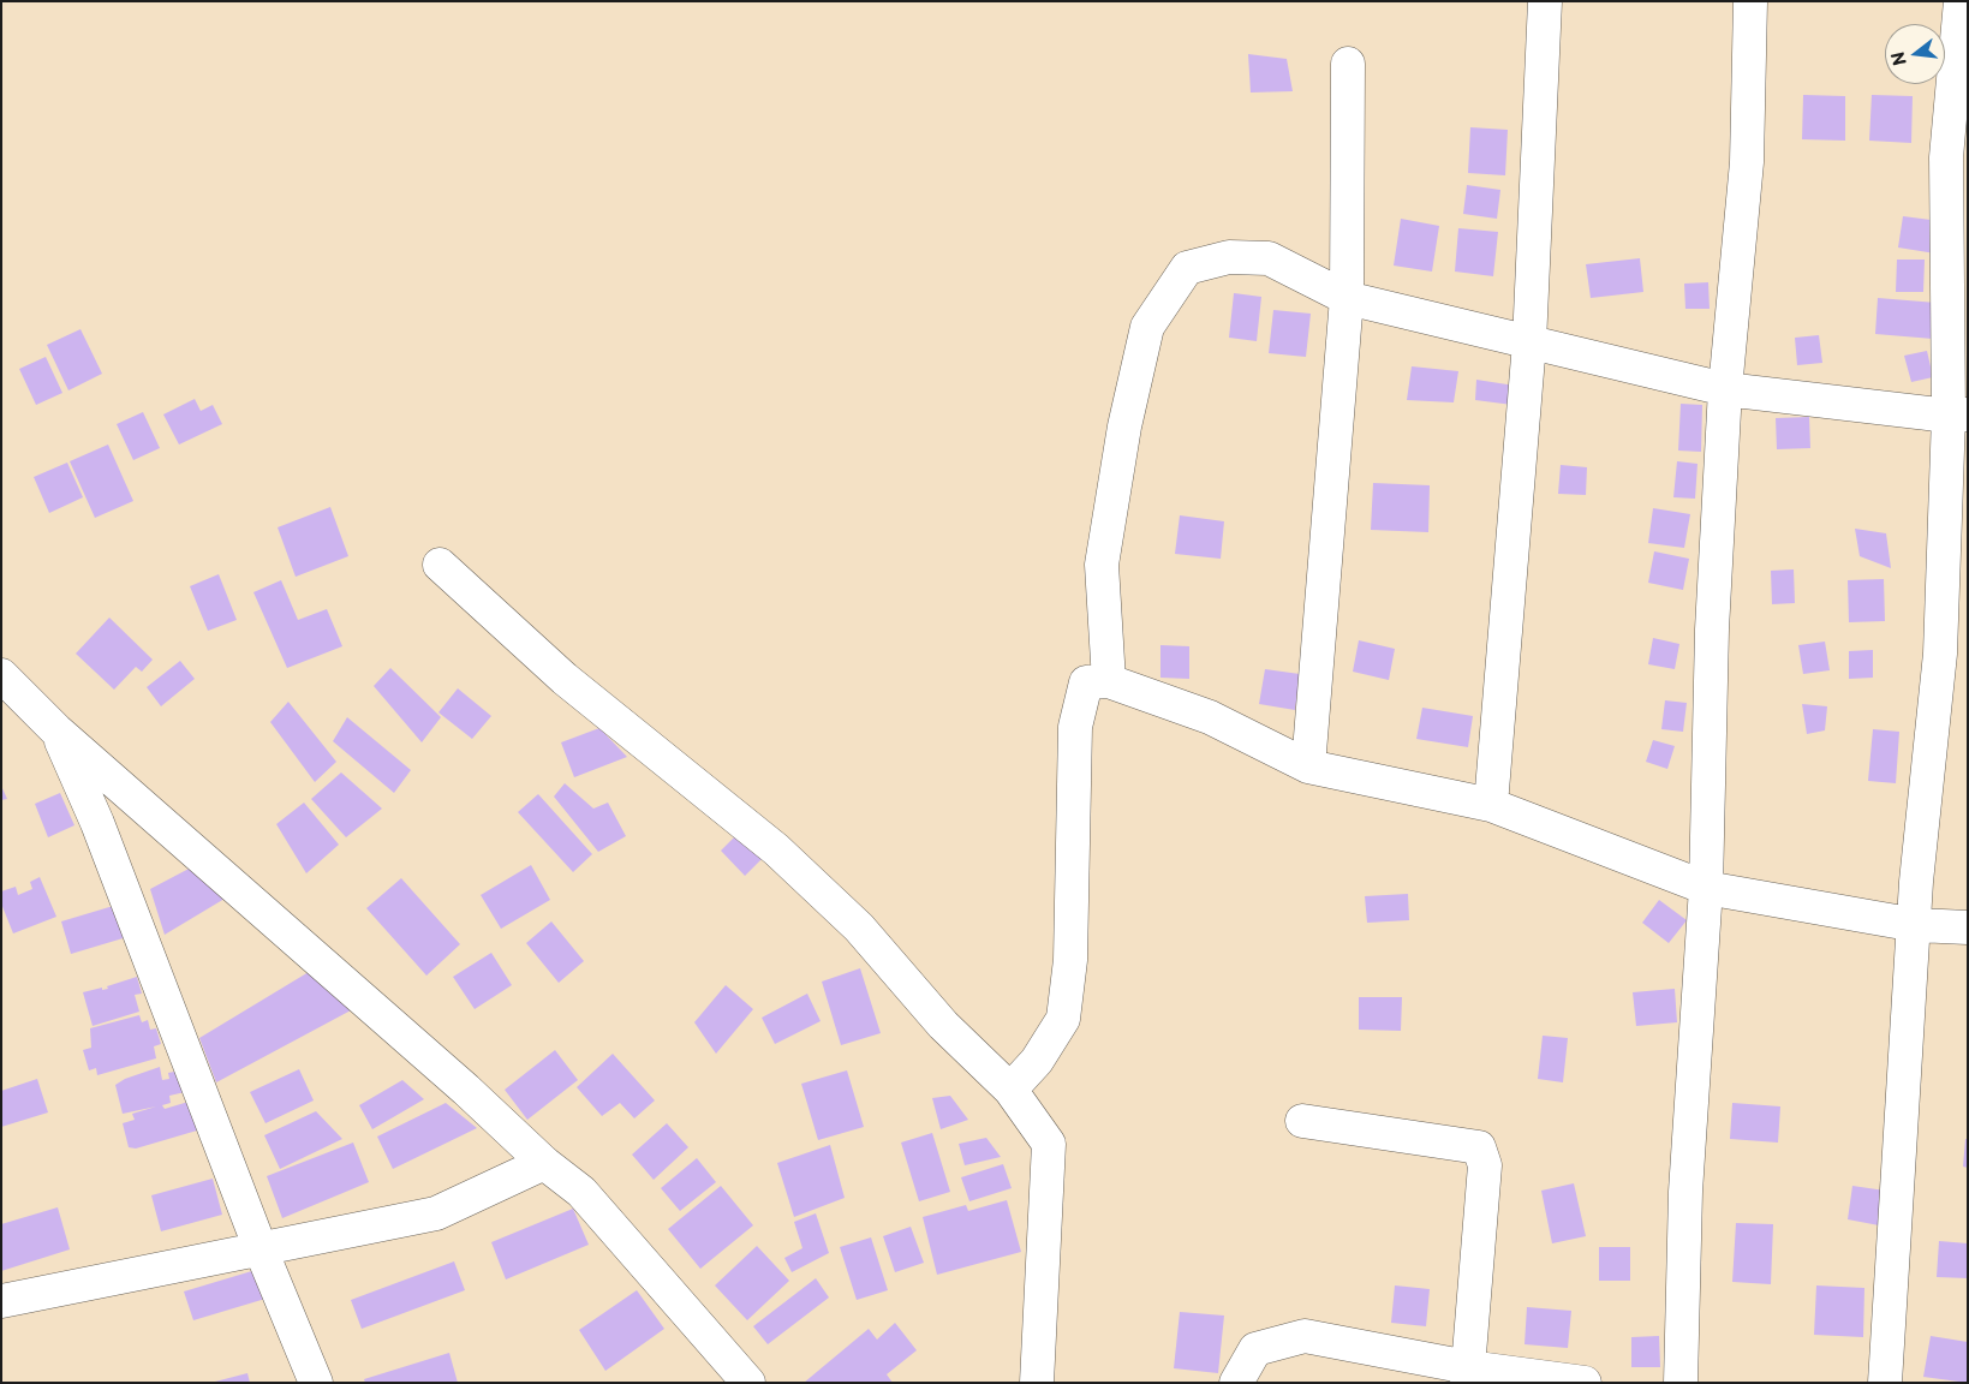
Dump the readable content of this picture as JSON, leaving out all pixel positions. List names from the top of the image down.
{
  "north": "left"
}
